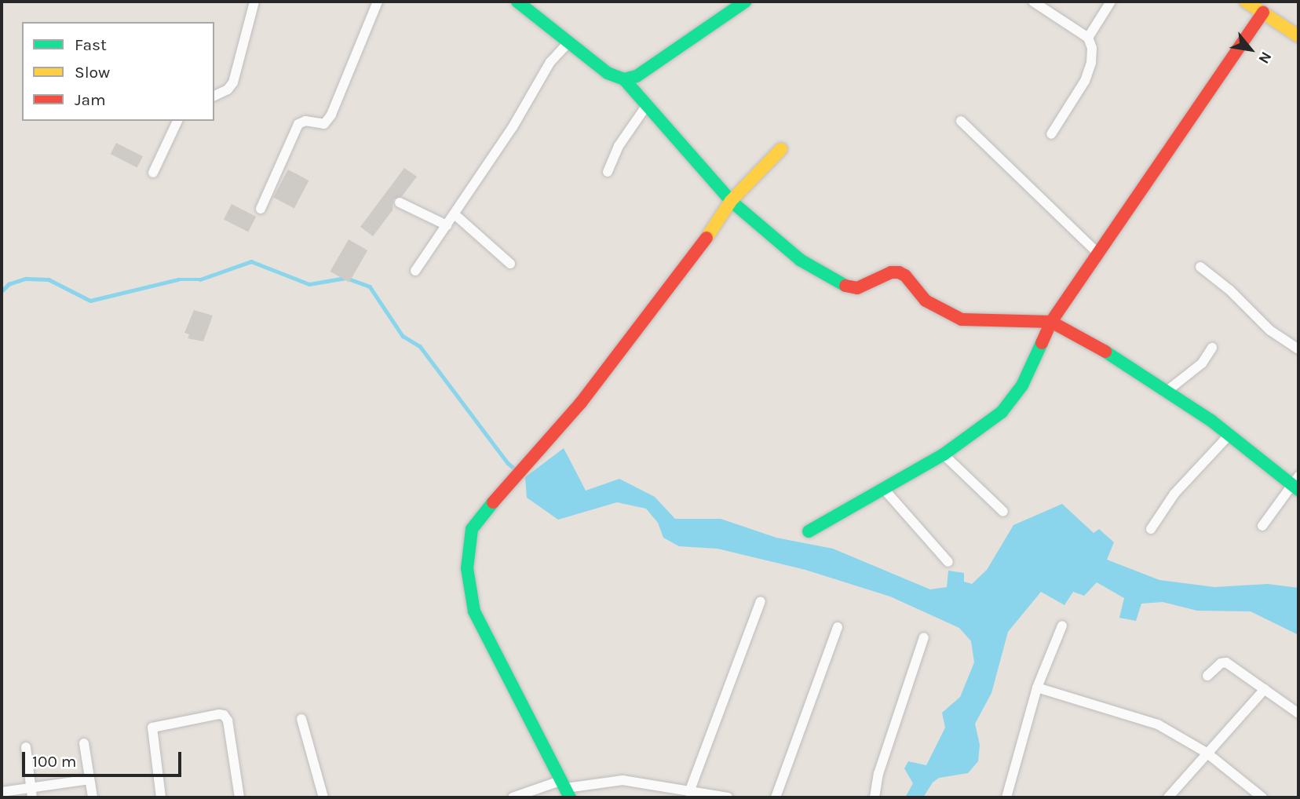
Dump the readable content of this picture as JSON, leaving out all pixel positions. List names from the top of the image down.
{
  "legend": ["Fast", "Slow", "Jam"],
  "scale_bar": "100 m",
  "north": "bottom right"
}
